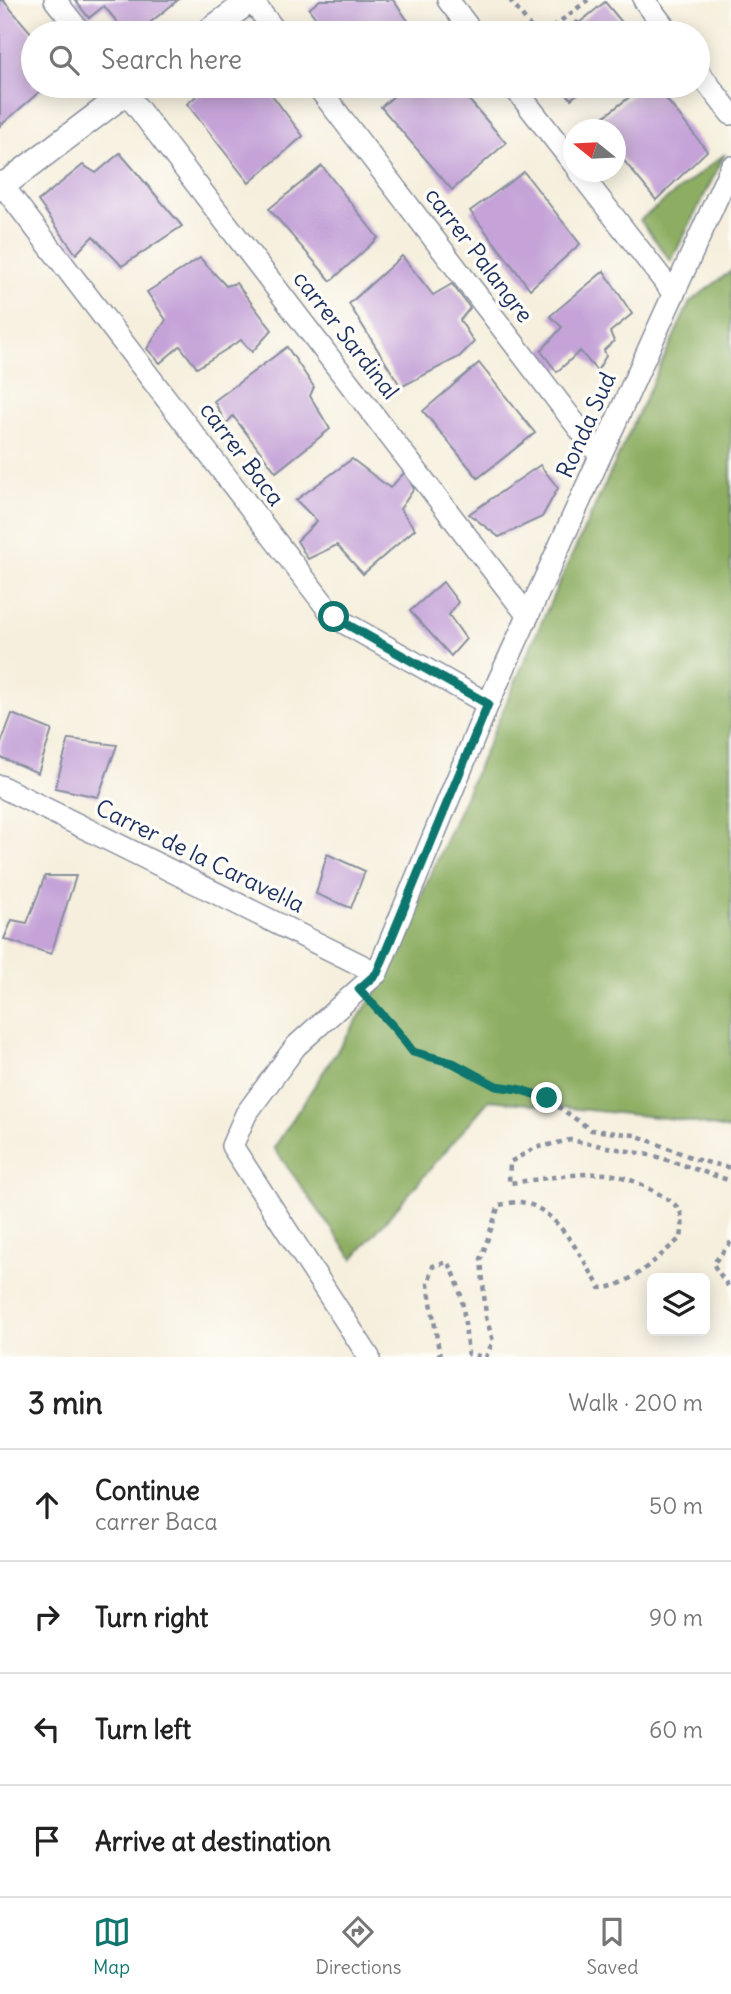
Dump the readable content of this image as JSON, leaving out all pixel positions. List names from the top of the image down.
{
  "streets": {
    "street": [
      "carrer Palangre",
      "carrer Sardinal",
      "Ronda Sud",
      "carrer Baca",
      "Carrer de la Caravel·la"
    ]
  },
  "crossings": [
    ["carrer Palangre", "Ronda Sud"],
    ["carrer Sardinal", "Ronda Sud"],
    ["Ronda Sud", "carrer Baca"],
    ["Ronda Sud", "Carrer de la Caravel·la"]
  ],
  "north": "left",
  "page": {
    "search": "Search here",
    "heading": ["3 min", "Walk · 200 m"],
    "list": [
      ["Continue", "carrer Baca", "50 m"],
      ["Turn right", "90 m"],
      ["Turn left", "60 m"],
      "Arrive at destination"
    ],
    "nav": ["Map", "Directions", "Saved"]
  }
}
